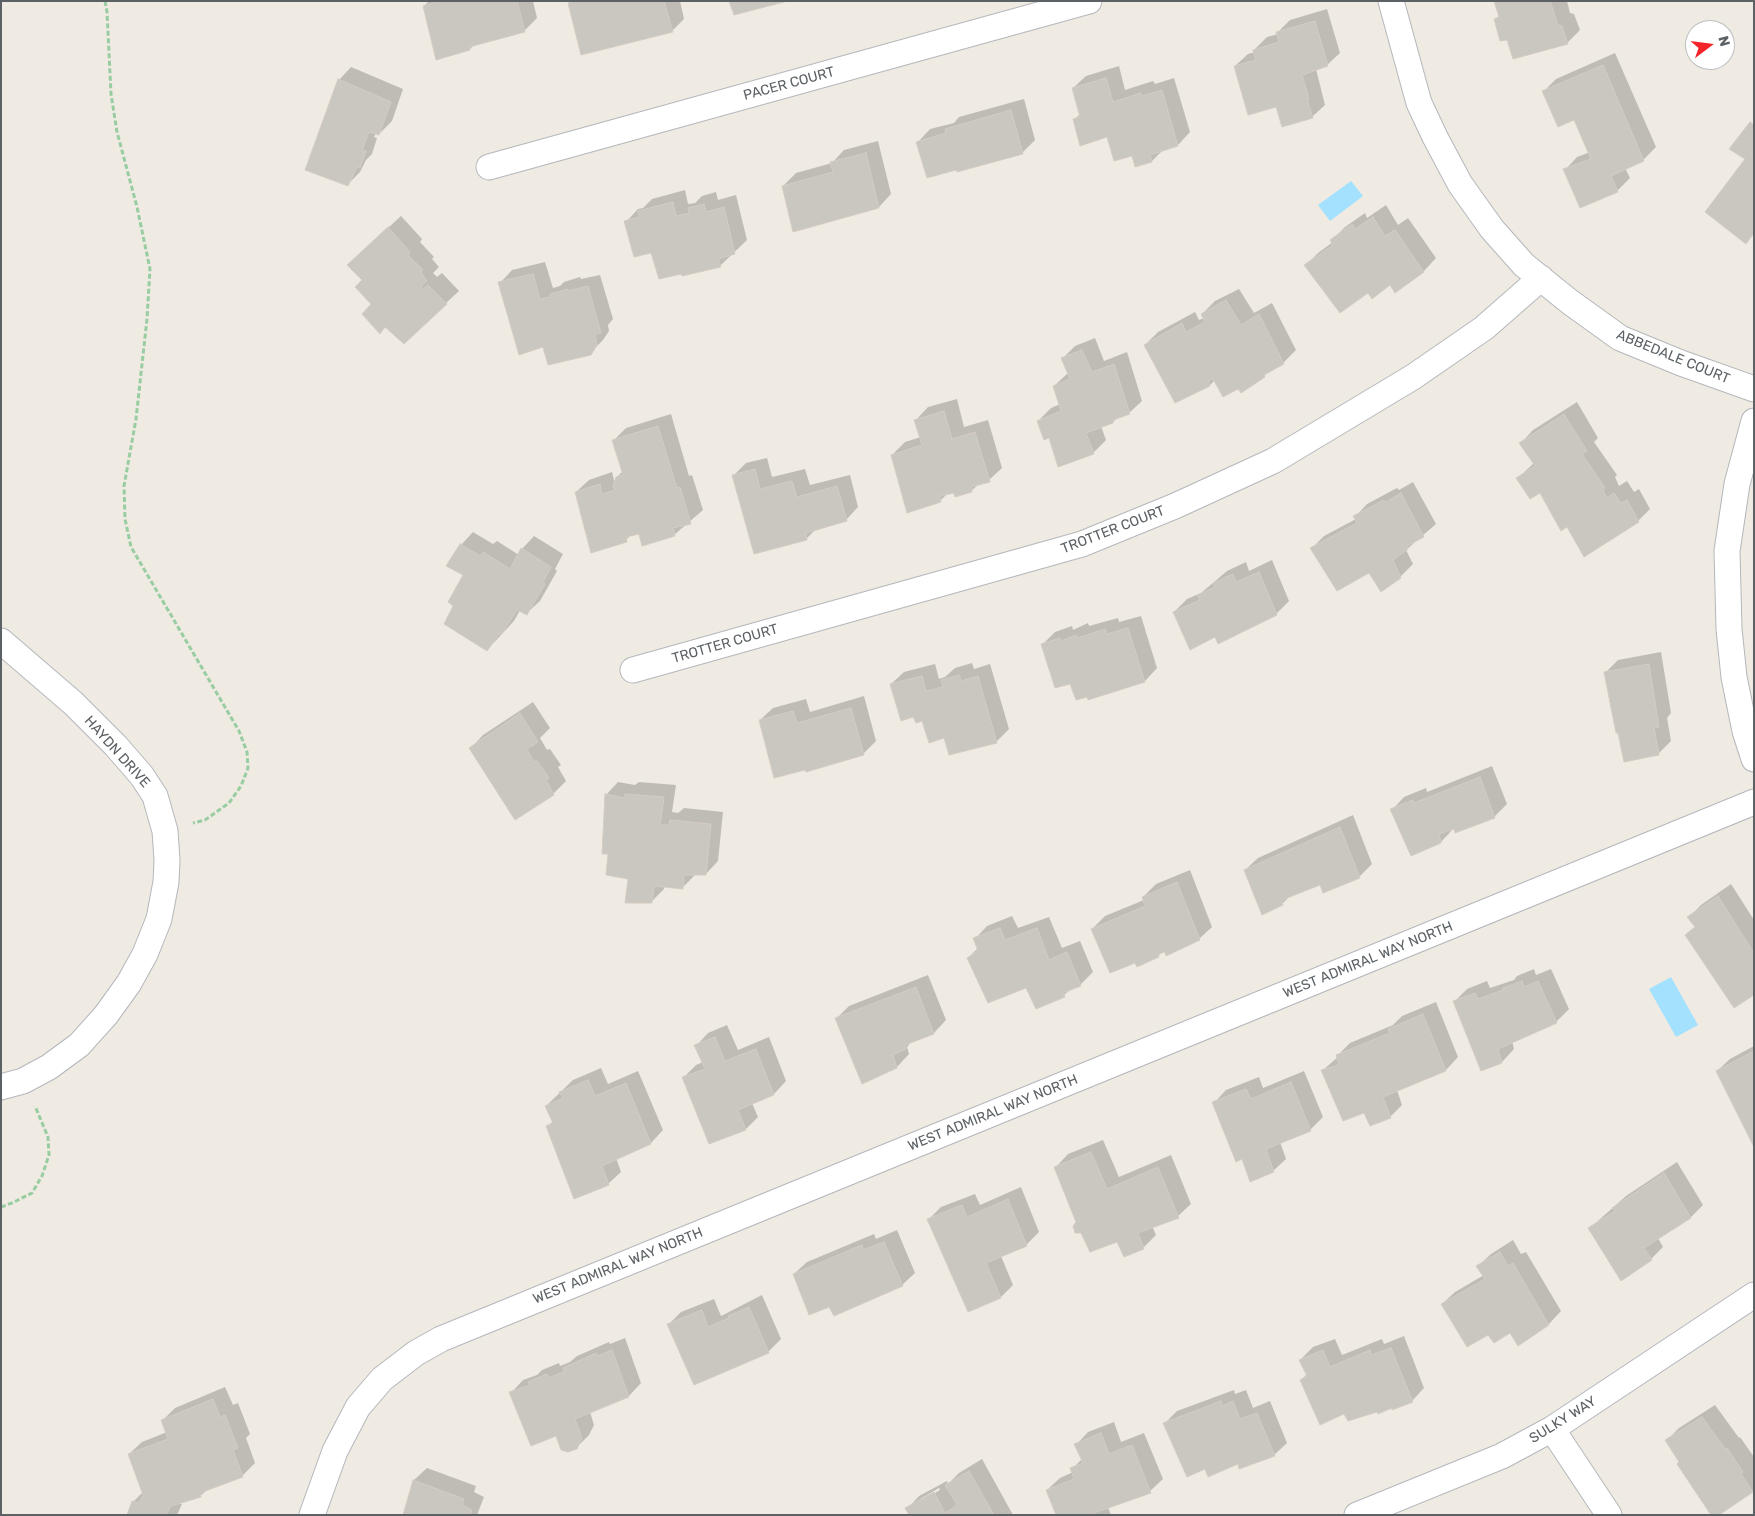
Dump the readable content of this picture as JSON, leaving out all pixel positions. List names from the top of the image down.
{
  "streets": {
    "street": [
      "PACER COURT",
      "ABBEDALE COURT",
      "TROTTER COURT",
      "HAYDN DRIVE",
      "WEST ADMIRAL WAY NORTH",
      "SULKY WAY"
    ]
  },
  "crossings": [
    ["ABBEDALE COURT", "TROTTER COURT"]
  ],
  "north": "right"
}
